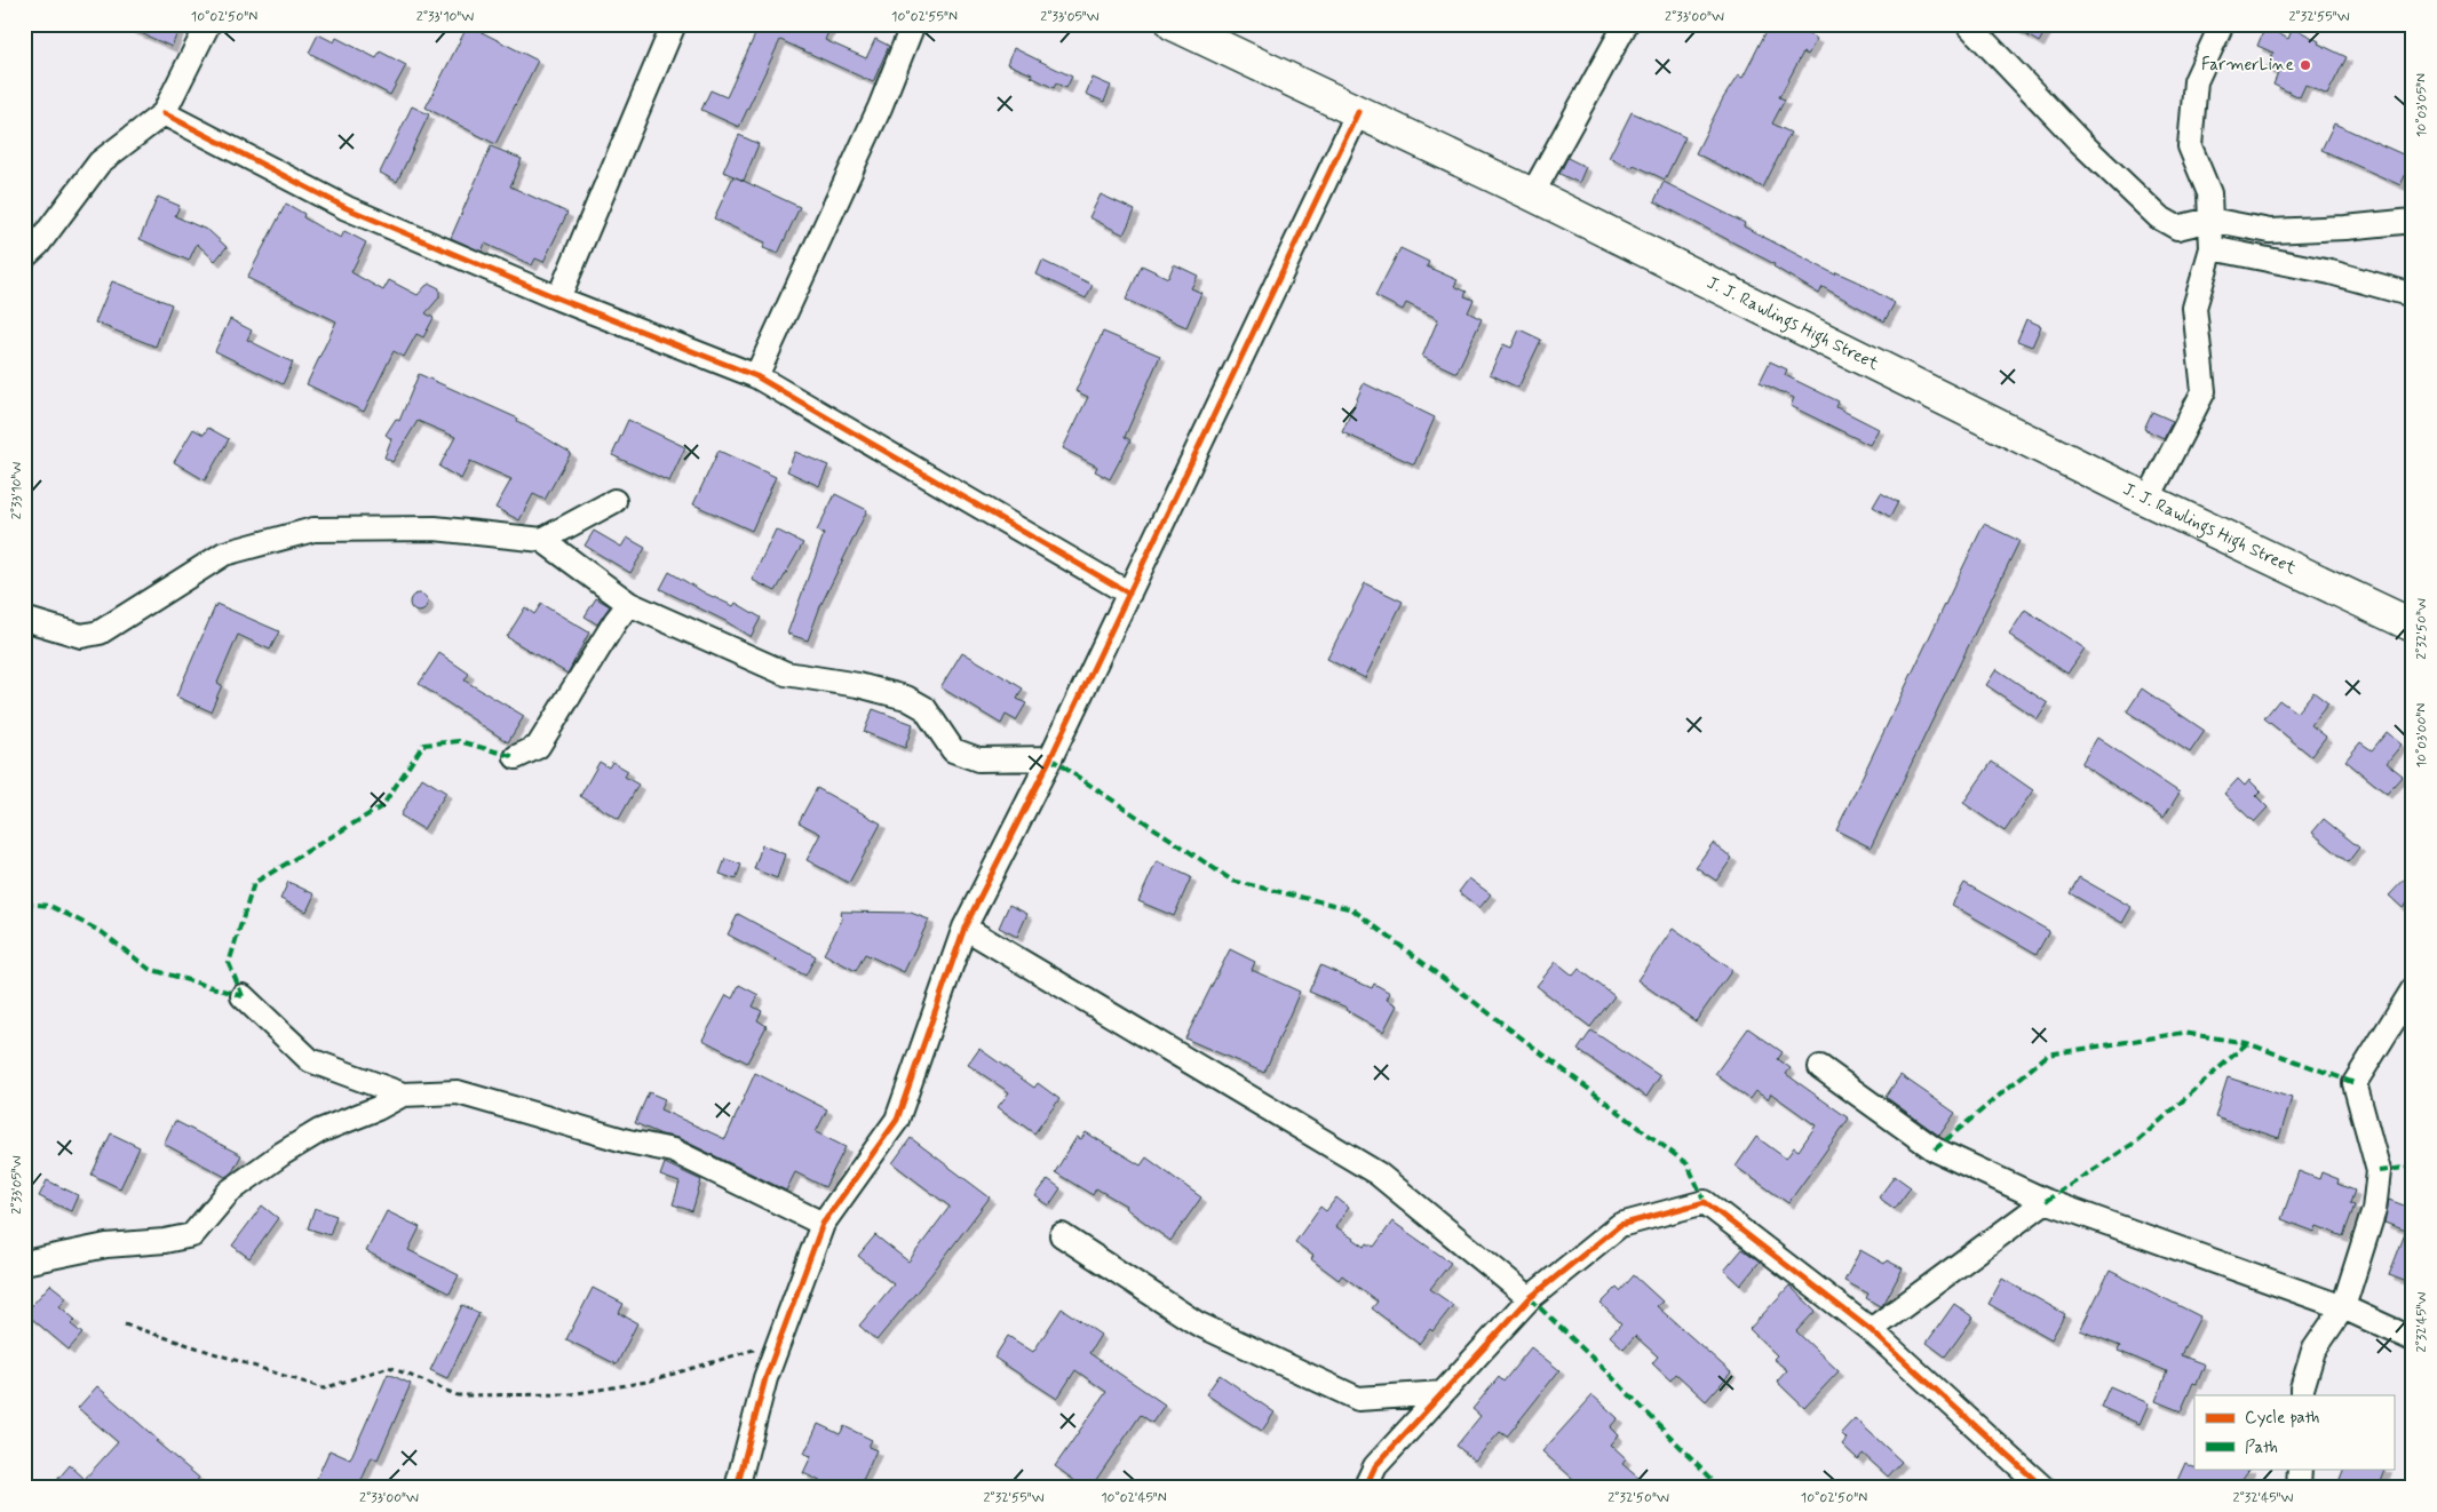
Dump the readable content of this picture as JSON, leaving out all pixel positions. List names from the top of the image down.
{
  "streets": {
    "main road": ["J. J. Rawlings High Street"]
  },
  "places": ["FarmerLine"],
  "legend": ["Cycle path", "Path"],
  "coordinates": [
    "10°02'50\"N",
    "2°33'10\"W",
    "10°02'55\"N",
    "2°33'05\"W",
    "2°33'00\"W",
    "2°32'55\"W",
    "10°03'05\"N",
    "2°32'50\"W",
    "10°03'00\"N",
    "2°32'45\"W",
    "10°02'45\"N"
  ]
}
